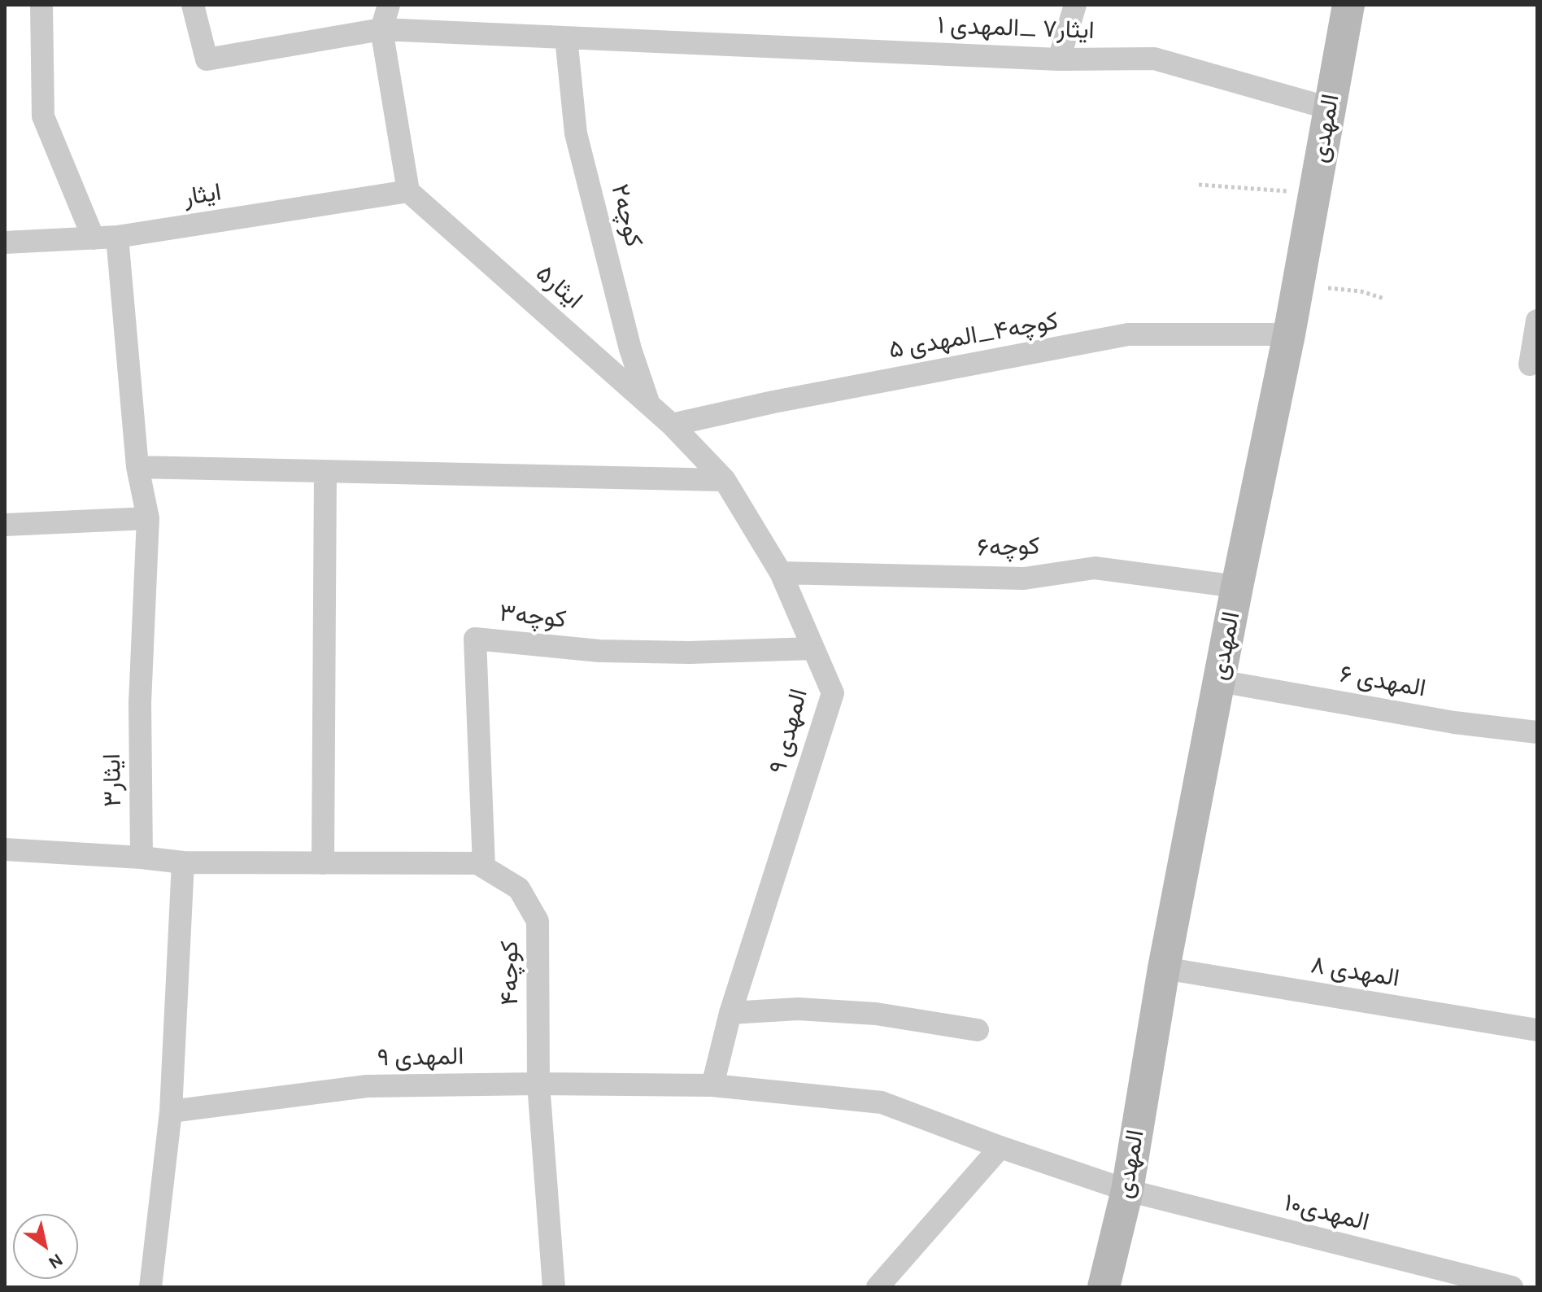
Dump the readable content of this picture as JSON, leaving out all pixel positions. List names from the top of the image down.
{
  "streets": {
    "main road": ["المهدی"],
    "street": [
      "ایثار۷ _المهدی ۱",
      "ایثار",
      "کوچه۲",
      "ایثار۵",
      "کوچه۴_المهدی ۵",
      "کوچه۶",
      "کوچه۳",
      "المهدی ۶",
      "المهدی ۹",
      "ایثار۳",
      "المهدی ٨",
      "کوچه۴",
      "المهدی۱۰"
    ]
  },
  "crossings": [
    ["ایثار۷ _المهدی ۱", "المهدی"],
    ["ایثار۷ _المهدی ۱", "کوچه۲"],
    ["المهدی", "کوچه۴_المهدی ۵"],
    ["المهدی", "کوچه۶"],
    ["المهدی", "المهدی ۶"],
    ["المهدی", "المهدی ۹"],
    ["المهدی", "المهدی ٨"],
    ["المهدی", "المهدی۱۰"],
    ["ایثار", "ایثار۵"],
    ["ایثار", "ایثار۳"],
    ["کوچه۲", "ایثار۵"],
    ["ایثار۵", "کوچه۴_المهدی ۵"],
    ["ایثار۵", "المهدی ۹"],
    ["کوچه۴_المهدی ۵", "المهدی ۹"],
    ["کوچه۶", "المهدی ۹"],
    ["کوچه۳", "المهدی ۹"],
    ["کوچه۳", "کوچه۴"],
    ["المهدی ۹", "کوچه۴"],
    ["المهدی ۹", "المهدی۱۰"]
  ],
  "north": "bottom right"
}
